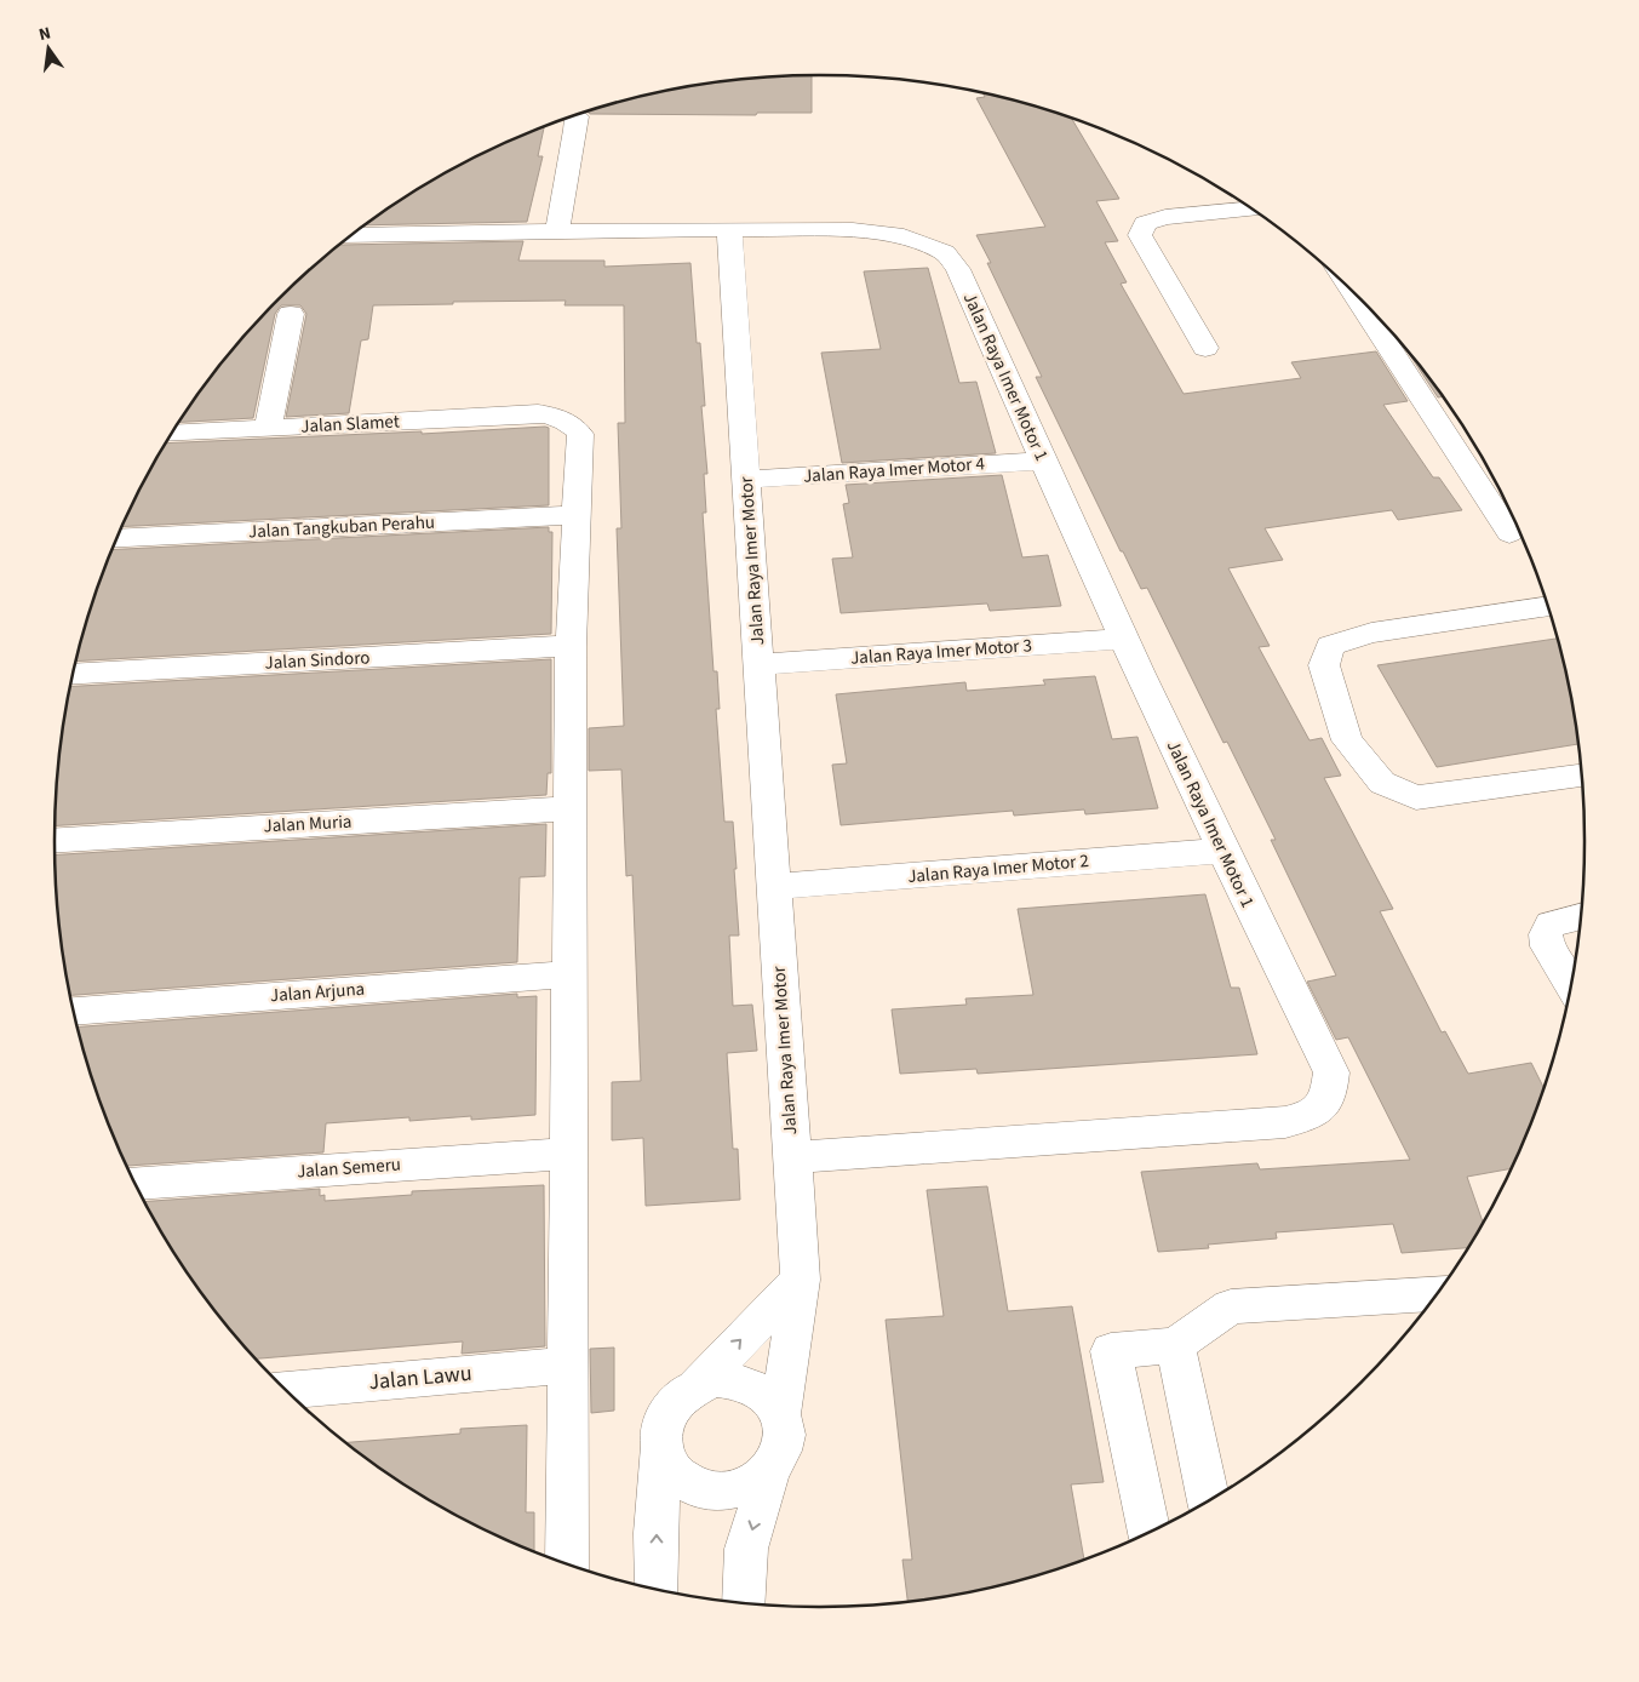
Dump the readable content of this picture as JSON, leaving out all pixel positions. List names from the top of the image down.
{
  "streets": {
    "street": [
      "Jalan Raya Imer Motor 1",
      "Jalan Slamet",
      "Jalan Raya Imer Motor 4",
      "Jalan Tangkuban Perahu",
      "Jalan Raya Imer Motor",
      "Jalan Raya Imer Motor 3",
      "Jalan Sindoro",
      "Jalan Muria",
      "Jalan Raya Imer Motor 2",
      "Jalan Arjuna",
      "Jalan Semeru",
      "Jalan Lawu"
    ]
  },
  "crossings": [
    ["Jalan Raya Imer Motor 1", "Jalan Raya Imer Motor 4"],
    ["Jalan Raya Imer Motor 1", "Jalan Raya Imer Motor"],
    ["Jalan Raya Imer Motor 1", "Jalan Raya Imer Motor 3"],
    ["Jalan Raya Imer Motor 1", "Jalan Raya Imer Motor 2"],
    ["Jalan Slamet", "Jalan Tangkuban Perahu"],
    ["Jalan Raya Imer Motor 4", "Jalan Raya Imer Motor"],
    ["Jalan Raya Imer Motor", "Jalan Raya Imer Motor 3"],
    ["Jalan Raya Imer Motor", "Jalan Raya Imer Motor 2"]
  ],
  "north": "top"
}
